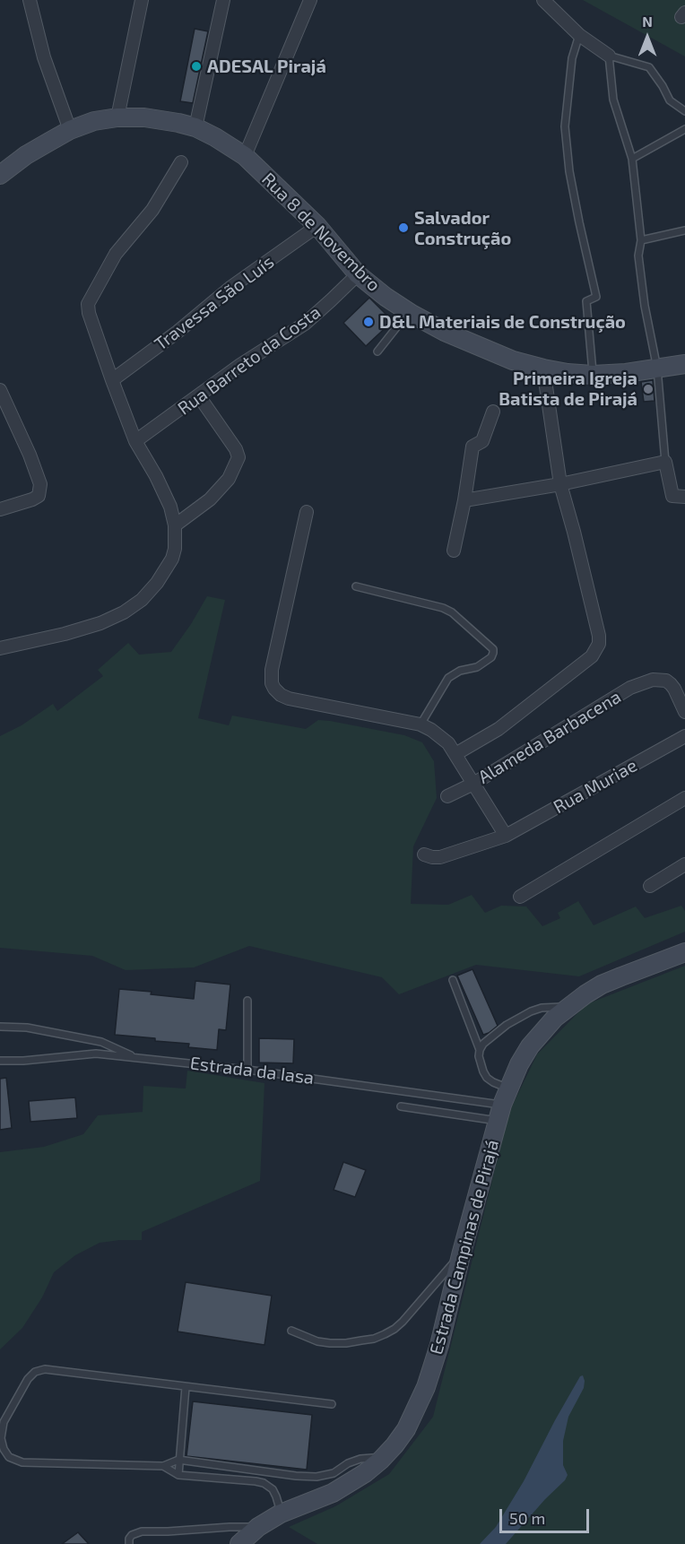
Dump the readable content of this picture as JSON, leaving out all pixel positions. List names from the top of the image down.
{
  "streets": {
    "main road": ["Rua 8 de Novembro", "Estrada Campinas de Pirajá"],
    "street": [
      "Travessa São Luís",
      "Rua Barreto da Costa",
      "Alameda Barbacena",
      "Rua Muriae"
    ],
    "lane": ["Estrada da Iasa"]
  },
  "crossings": [
    ["Rua 8 de Novembro", "Travessa São Luís"],
    ["Rua 8 de Novembro", "Rua Barreto da Costa"],
    ["Estrada da Iasa", "Estrada Campinas de Pirajá"]
  ],
  "places": [
    "ADESAL Pirajá",
    "Salvador Construção",
    "D&L Materiais de Construção",
    "Primeira Igreja Batista de Pirajá"
  ],
  "scale_bar": "50 m",
  "north": "top"
}
